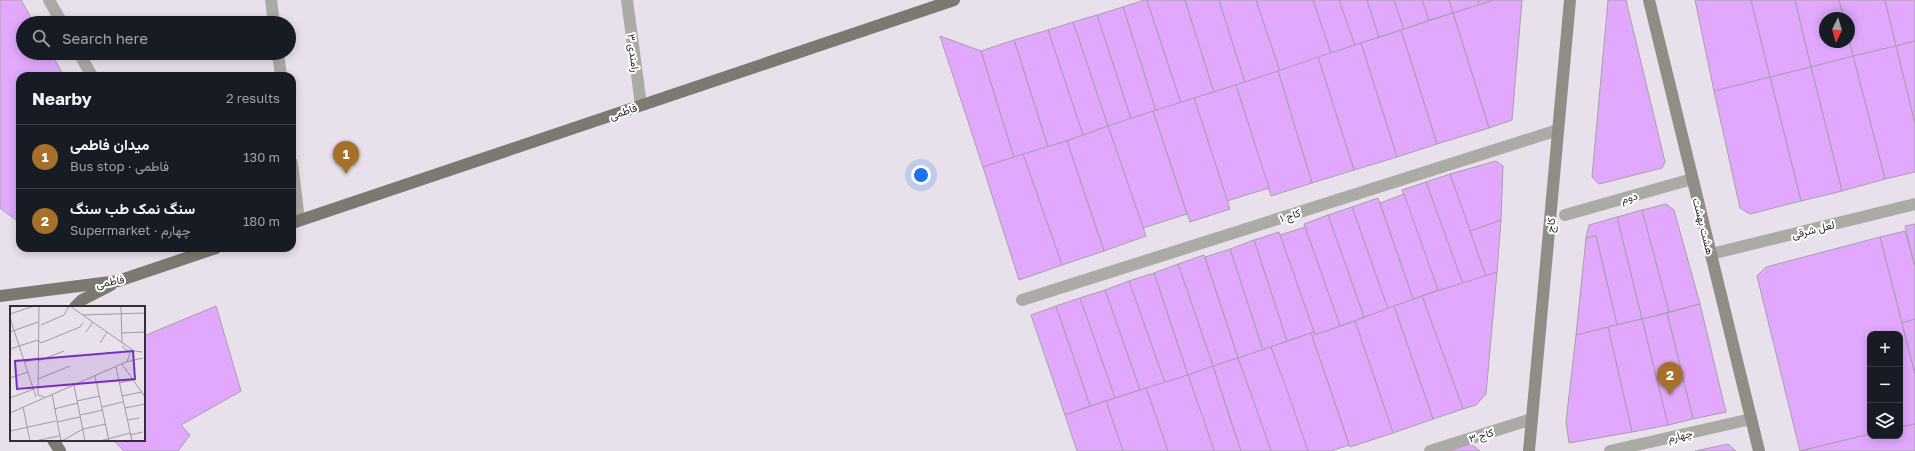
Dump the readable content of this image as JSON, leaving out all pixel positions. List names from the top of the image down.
{
  "streets": {
    "main road": ["فاطمی", "کاج", "هشت بهشت"],
    "street": [
      "رامندی ۳",
      "دوم",
      "کاج ۱",
      "لعل شرقی",
      "کاج ۳",
      "چهارم"
    ]
  },
  "crossings": [
    ["رامندی ۳", "فاطمی"],
    ["دوم", "هشت بهشت"],
    ["کاج ۱", "کاج"],
    ["کاج", "کاج ۳"],
    ["هشت بهشت", "لعل شرقی"],
    ["هشت بهشت", "چهارم"]
  ],
  "north": "bottom",
  "page": {
    "search": "Search here",
    "heading": ["Nearby", "2 results"],
    "list": [
      {
        "mark": "1",
        "name": "میدان فاطمی",
        "note": "Bus stop · فاطمی",
        "value": "130 m"
      },
      {
        "mark": "2",
        "name": "سنگ نمک طب سنگ",
        "note": "Supermarket · چهارم",
        "value": "180 m"
      }
    ],
    "pins": ["1", "2"],
    "map_buttons": ["+", "−"]
  }
}
